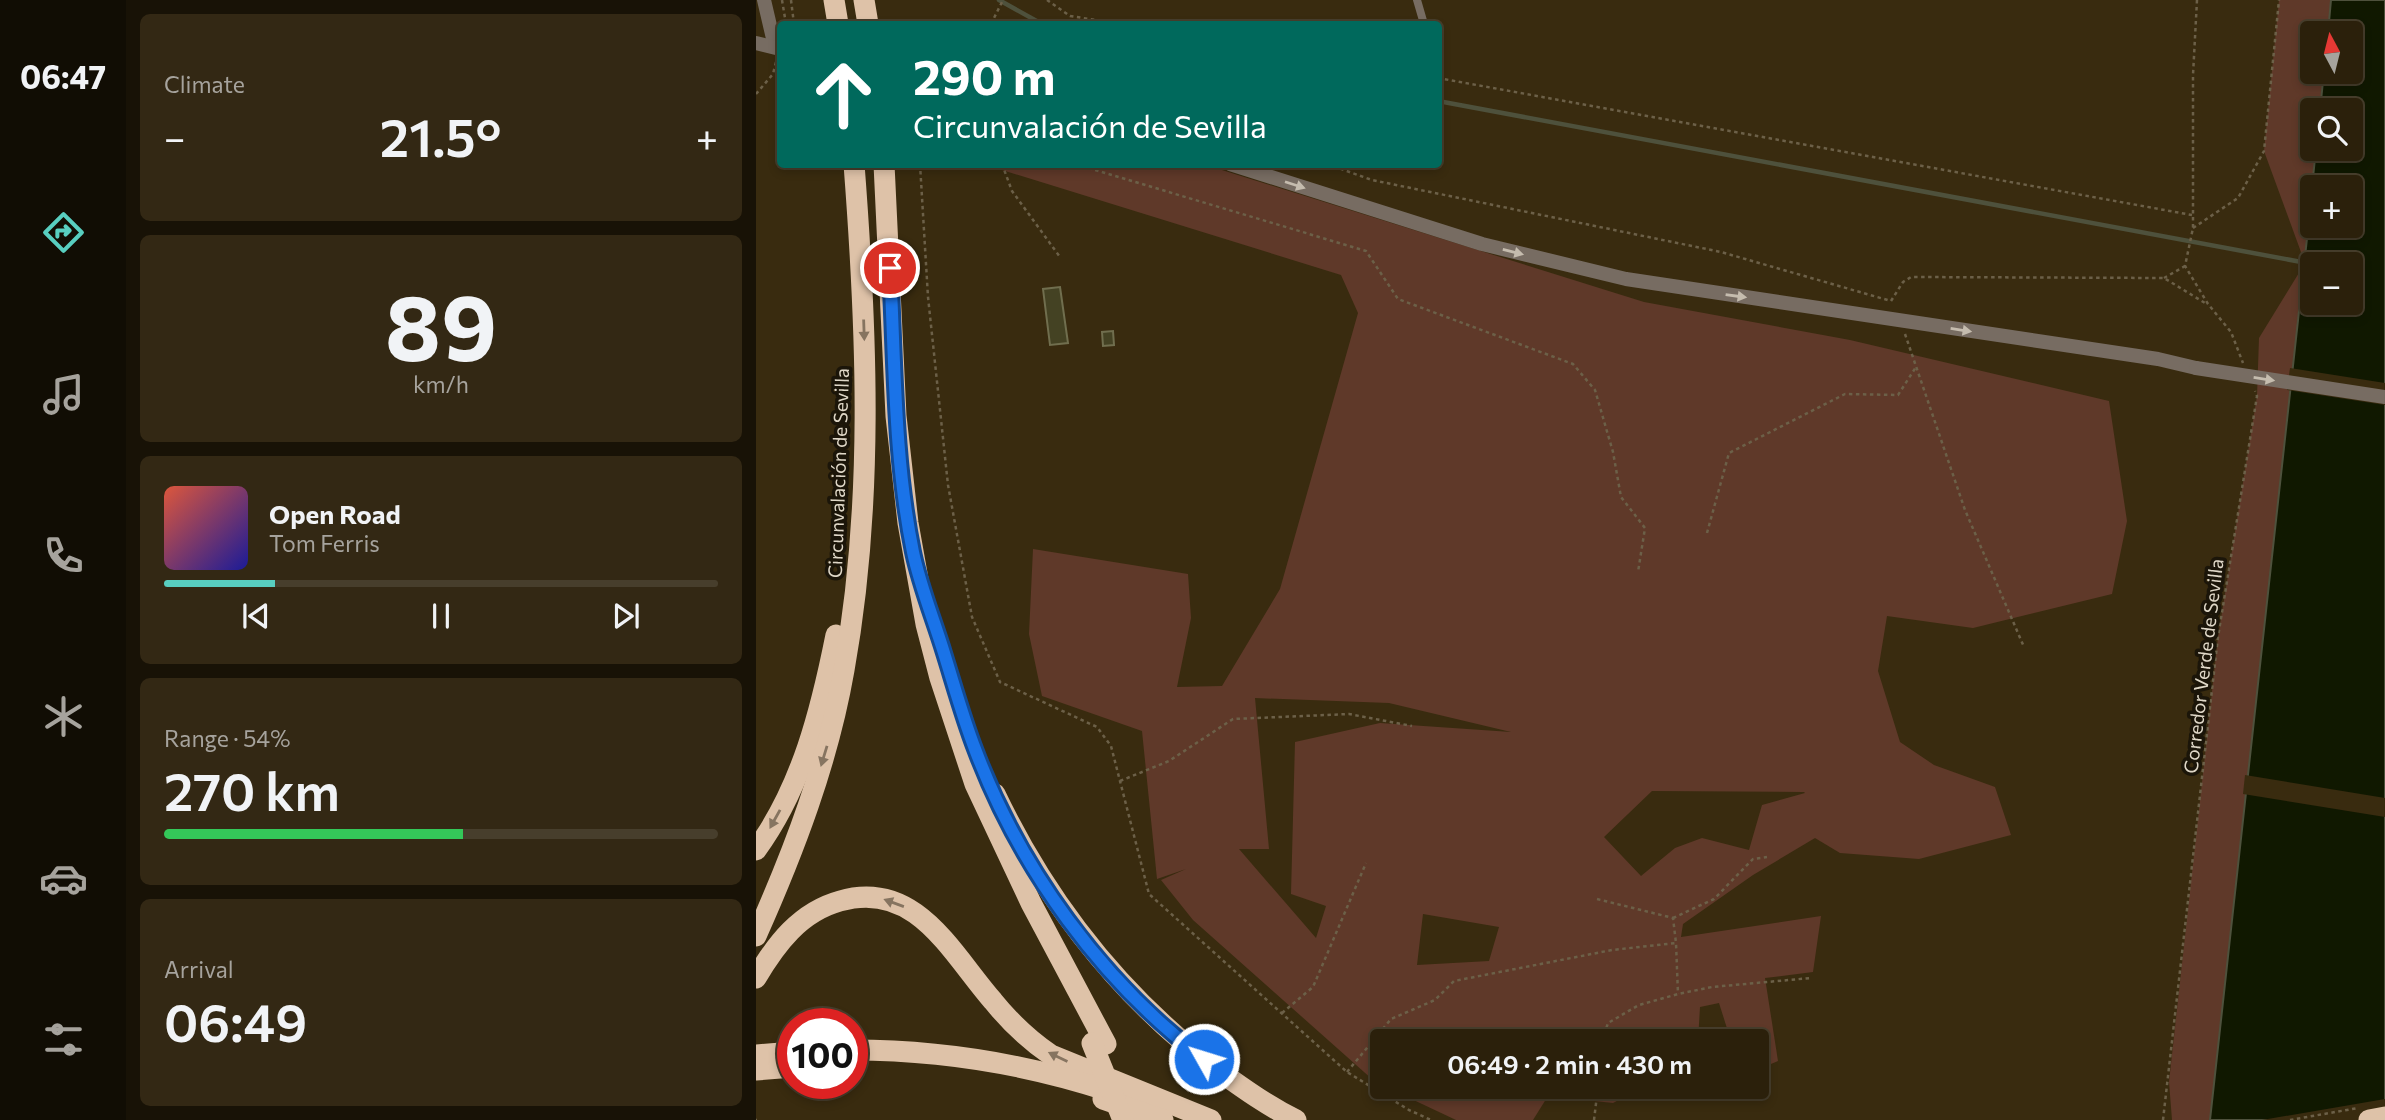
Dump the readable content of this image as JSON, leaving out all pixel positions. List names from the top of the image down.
{
  "streets": {
    "highway": ["Circunvalación de Sevilla"],
    "path": ["Corredor Verde de Sevilla"]
  },
  "north": "top",
  "page": {
    "tabs": "06:47",
    "tile": [
      "Climate",
      ["89", "km/h"],
      ["Range · 54%", "270 km"],
      ["Arrival", "06:49"]
    ],
    "map_buttons": ["+", "−"],
    "turn": ["290 m", "Circunvalación de Sevilla"],
    "heat": ["−", "21.5°", "+"],
    "song": ["Open Road", "Tom Ferris"],
    "limit": "100",
    "trip": "06:49 · 2 min · 430 m"
  }
}
